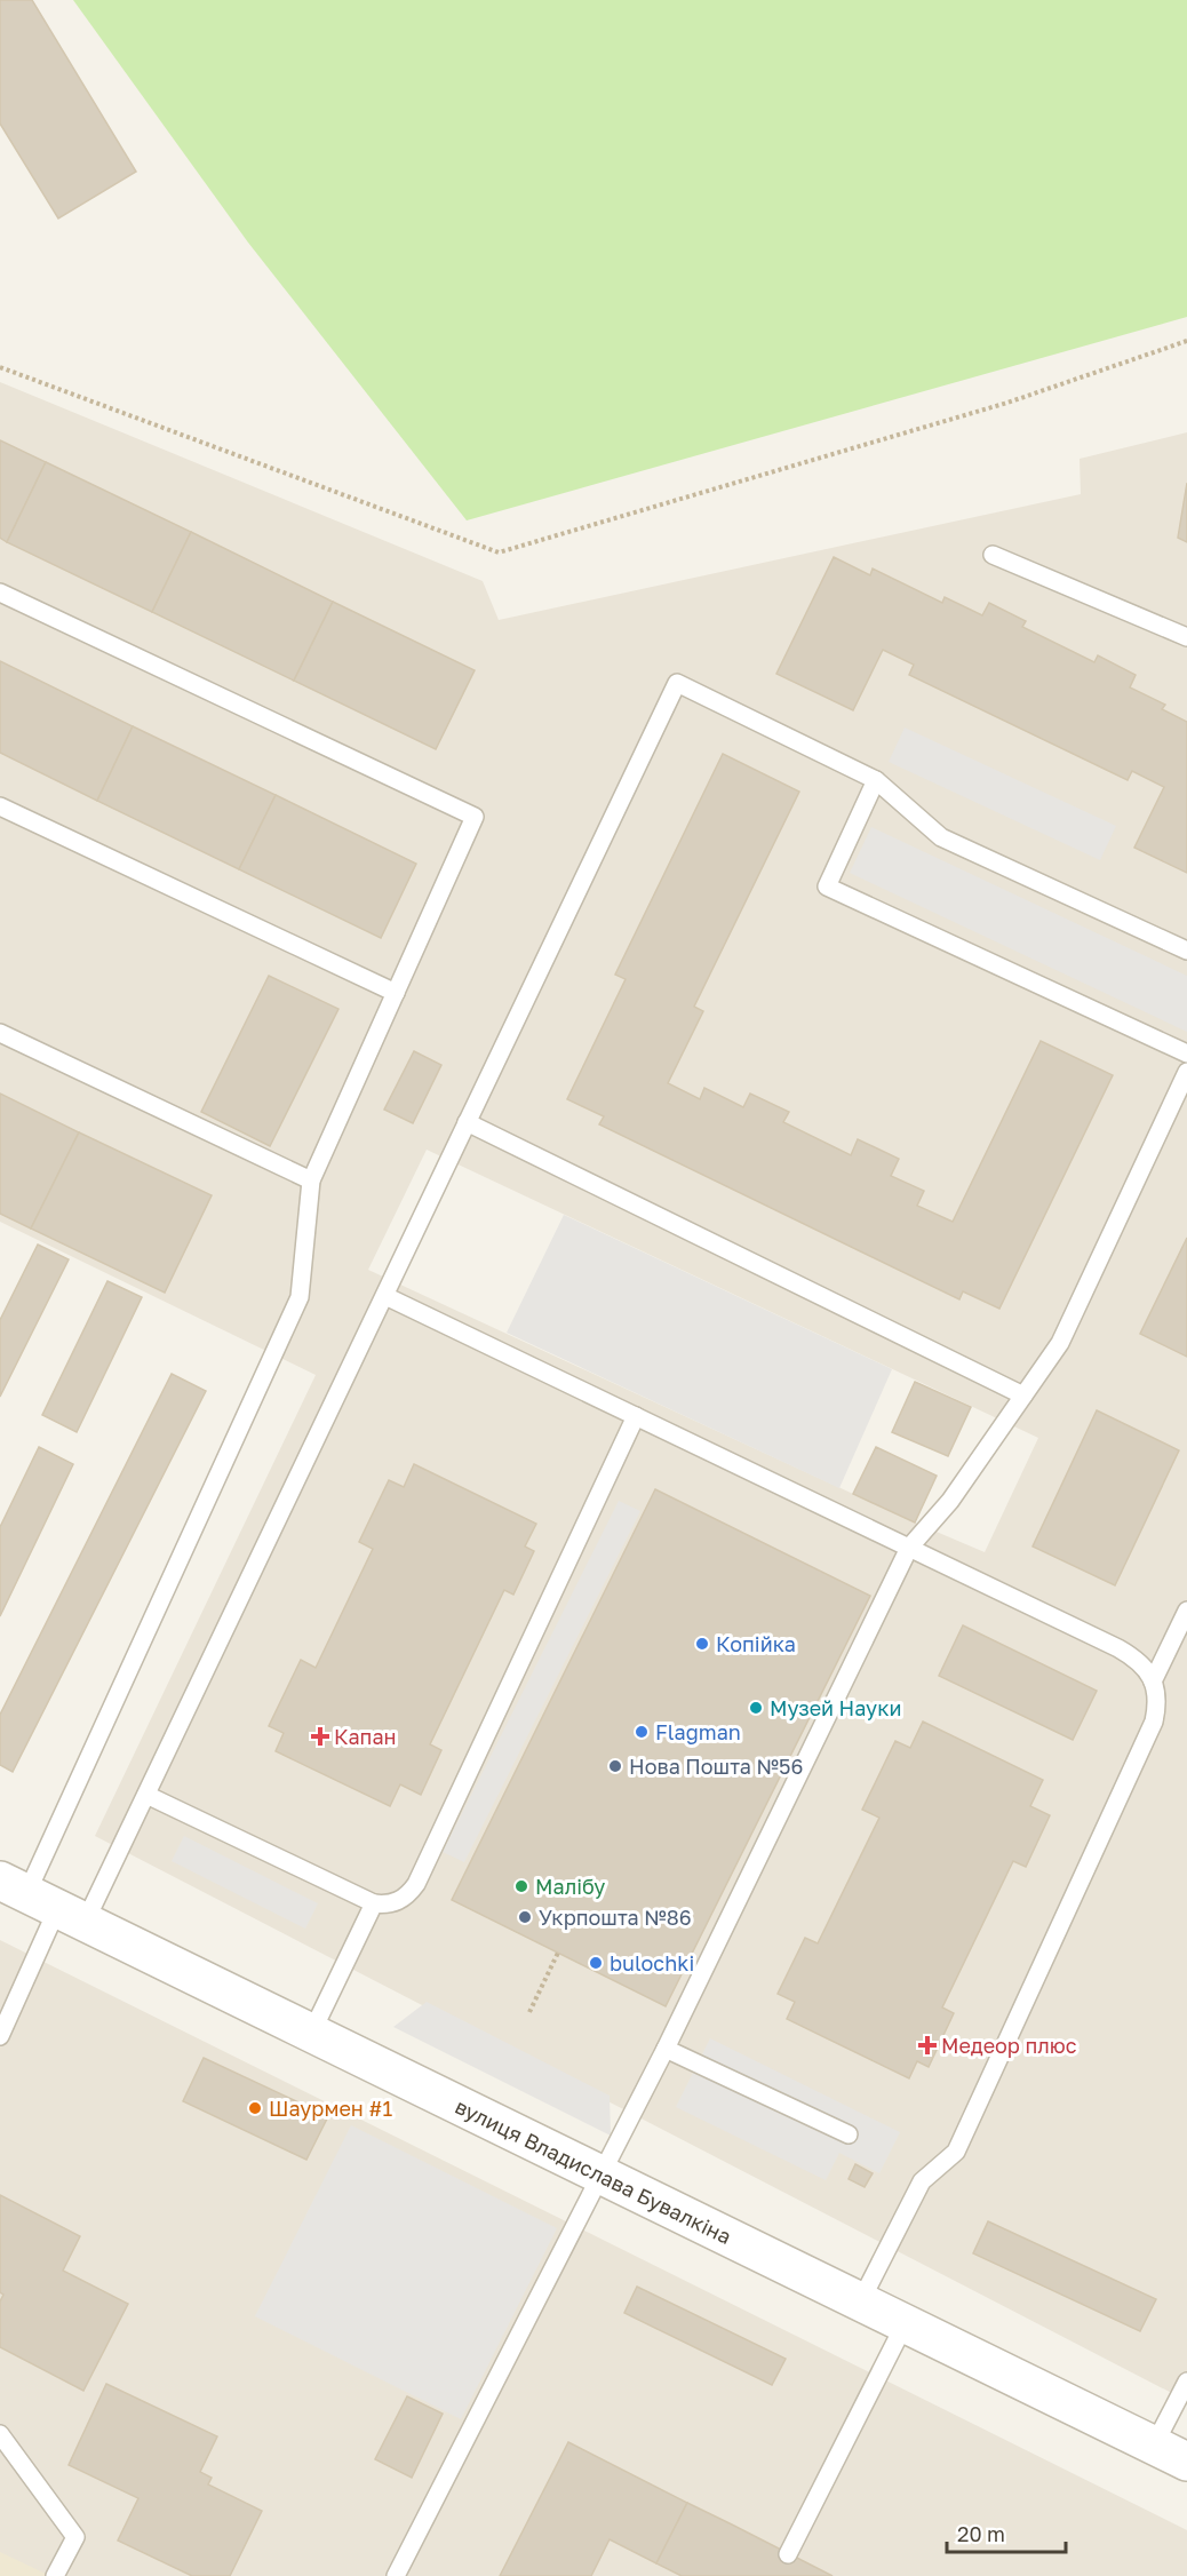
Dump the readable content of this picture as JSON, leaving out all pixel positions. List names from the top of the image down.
{
  "streets": {
    "street": ["вулиця Владислава Бувалкіна"]
  },
  "places": {
    "other": [
      "Копійка",
      "Музей Науки",
      "Flagman",
      "Нова Пошта №56",
      "Малiбу",
      "Укрпошта №86",
      "bulochki",
      "Шаурмен #1"
    ],
    "health": ["Капан", "Медеор плюс"]
  },
  "scale_bar": "20 m"
}
